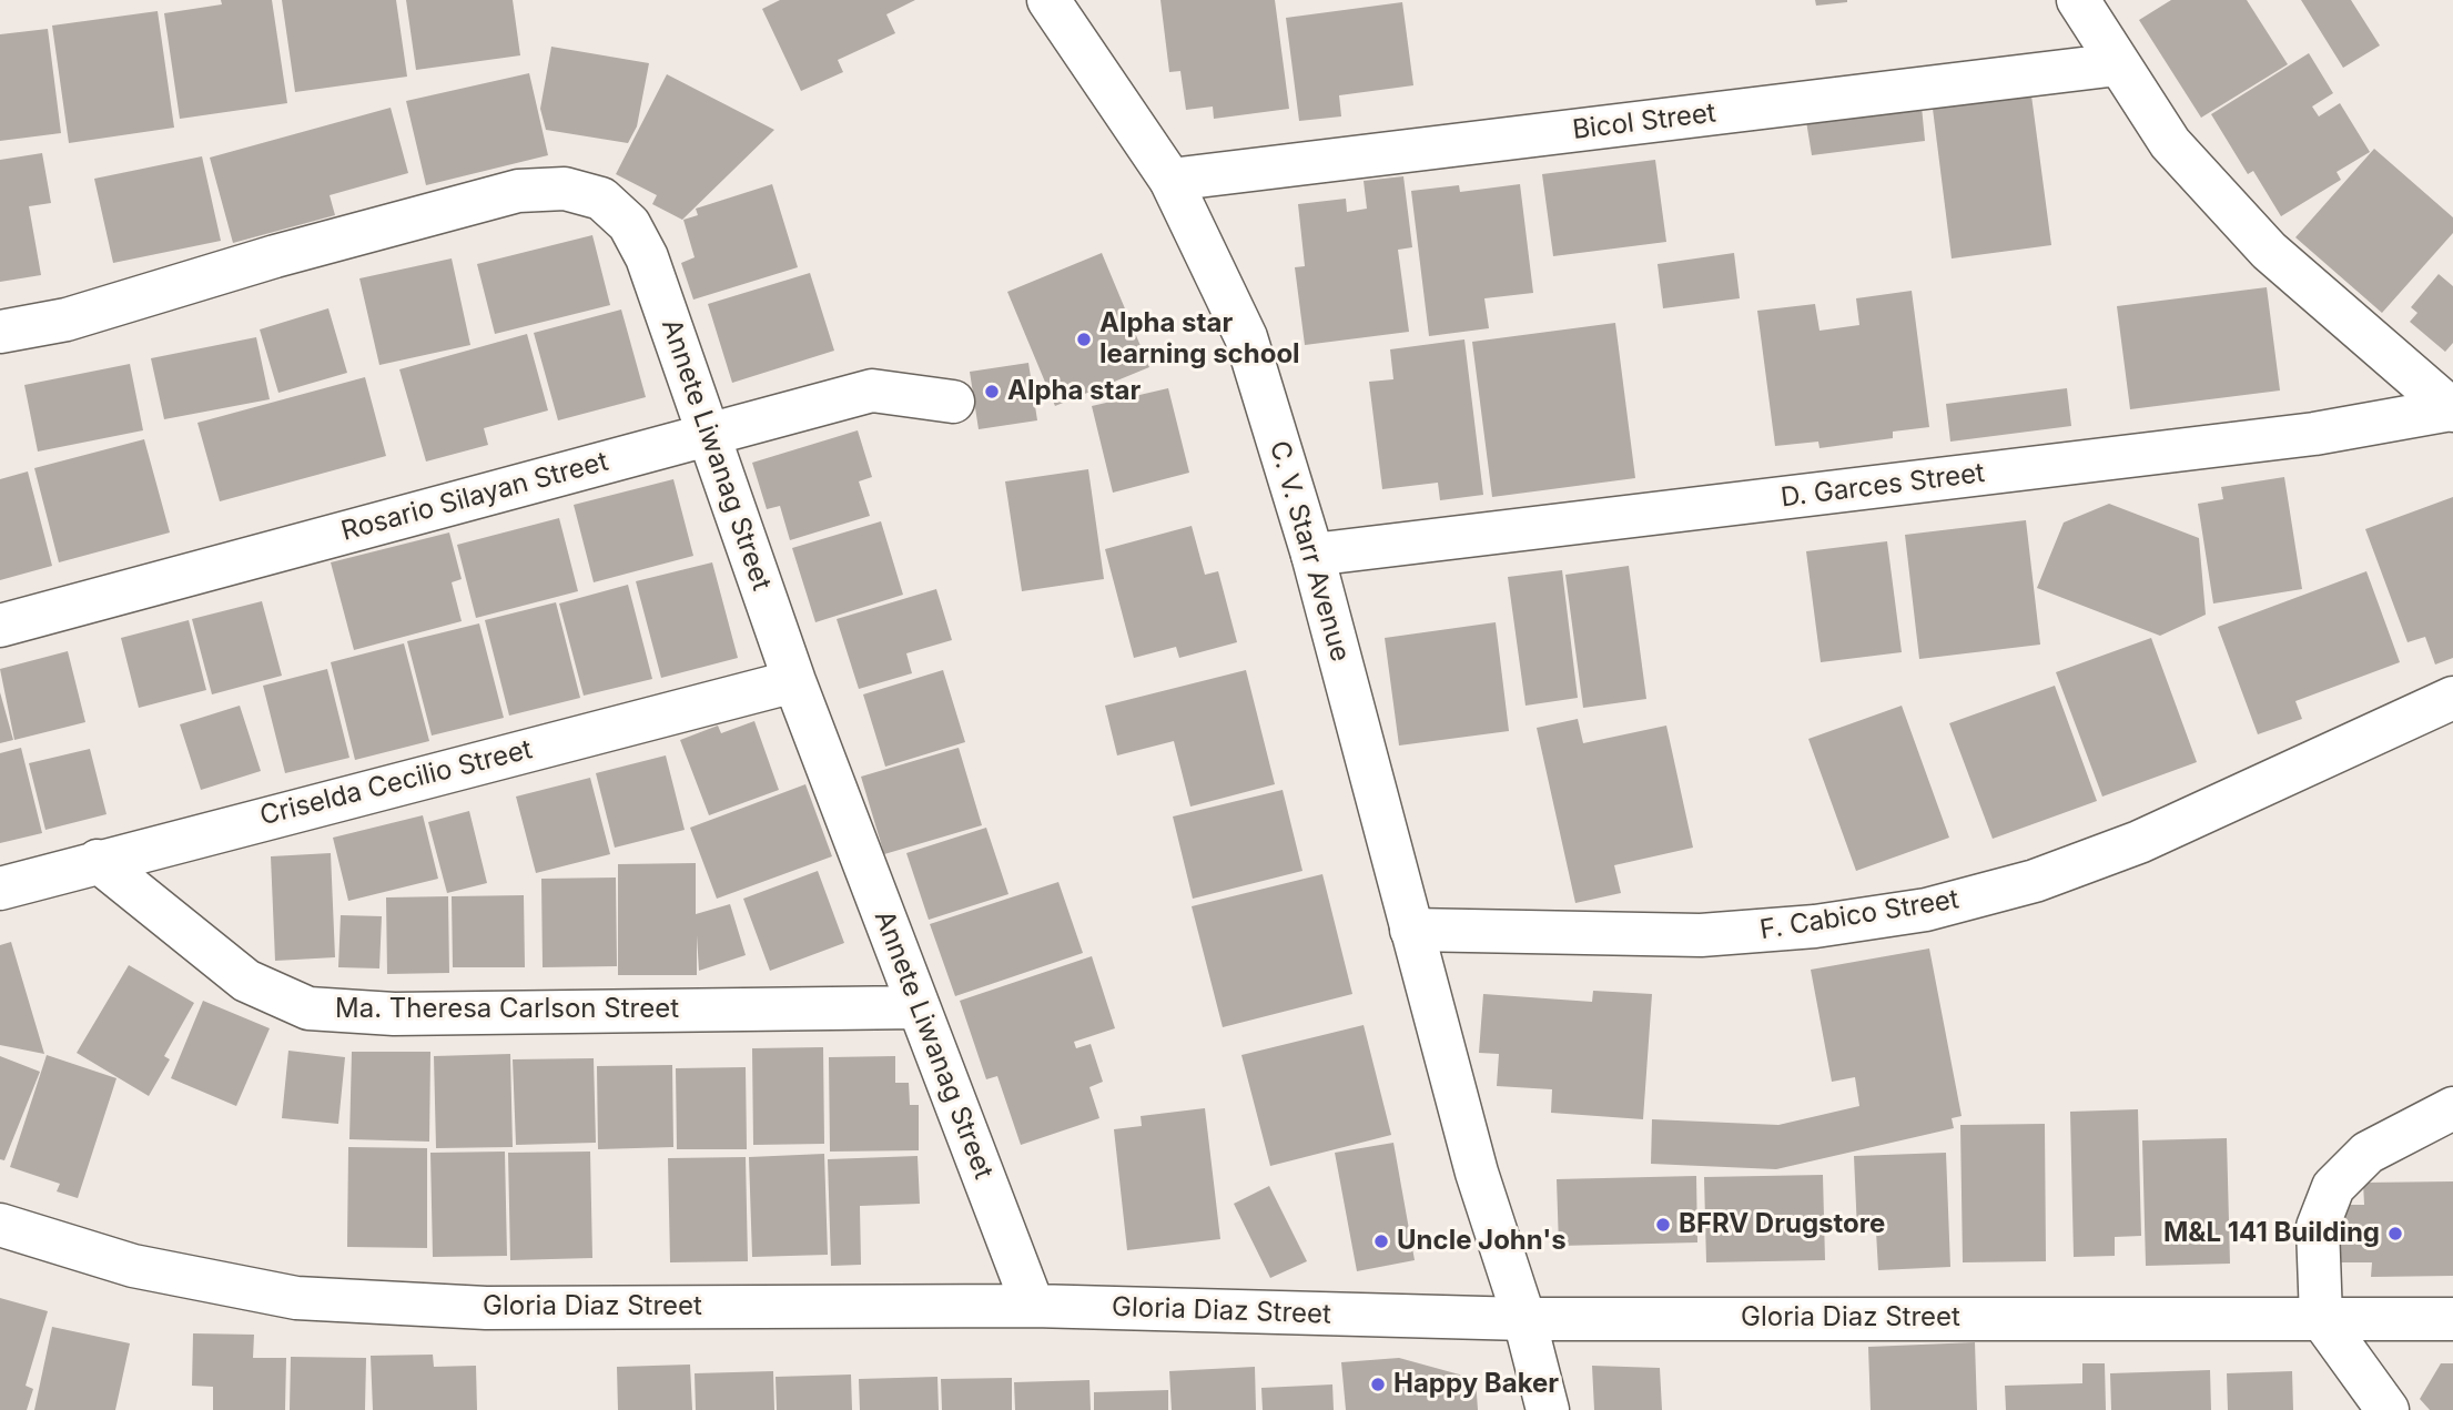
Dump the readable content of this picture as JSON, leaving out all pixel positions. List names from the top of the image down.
{
  "streets": {
    "street": [
      "Bicol Street",
      "Annete Liwanag Street",
      "D. Garces Street",
      "Rosario Silayan Street",
      "C. V. Starr Avenue",
      "Criselda Cecilio Street",
      "F. Cabico Street",
      "Ma. Theresa Carlson Street",
      "Gloria Diaz Street"
    ]
  },
  "crossings": [
    ["Bicol Street", "C. V. Starr Avenue"],
    ["Annete Liwanag Street", "Rosario Silayan Street"],
    ["Annete Liwanag Street", "Criselda Cecilio Street"],
    ["Annete Liwanag Street", "Ma. Theresa Carlson Street"],
    ["Annete Liwanag Street", "Gloria Diaz Street"],
    ["D. Garces Street", "C. V. Starr Avenue"],
    ["C. V. Starr Avenue", "F. Cabico Street"],
    ["C. V. Starr Avenue", "Gloria Diaz Street"],
    ["Criselda Cecilio Street", "Ma. Theresa Carlson Street"]
  ],
  "places": [
    "Alpha star learning school",
    "Alpha star",
    "BFRV Drugstore",
    "M&L 141 Building",
    "Uncle John's",
    "Happy Baker"
  ]
}
